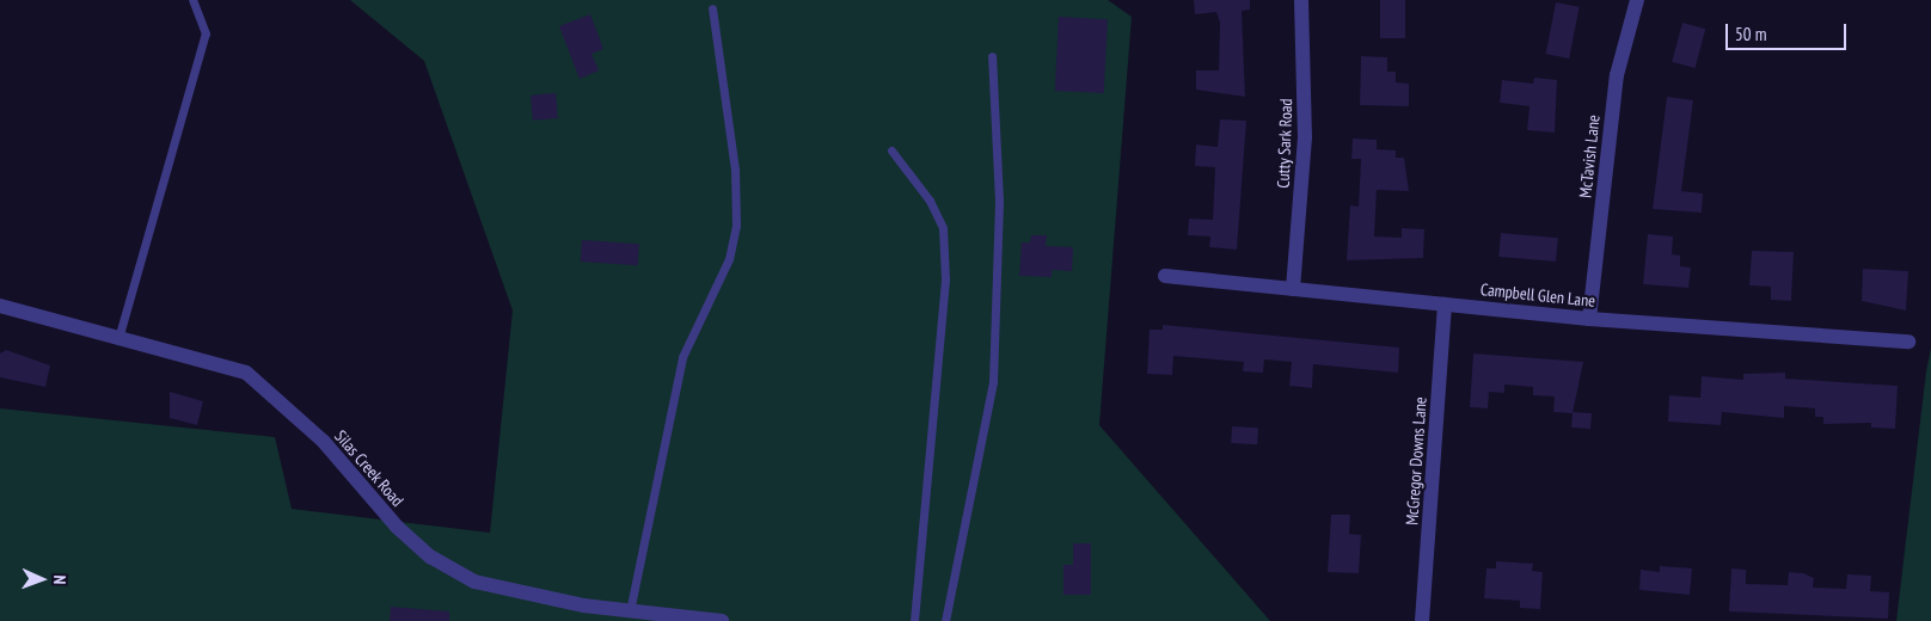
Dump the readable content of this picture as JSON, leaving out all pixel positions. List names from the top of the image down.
{
  "streets": {
    "street": [
      "Cutty Sark Road",
      "McTavish Lane",
      "Campbell Glen Lane",
      "McGregor Downs Lane",
      "Silas Creek Road"
    ]
  },
  "crossings": [
    ["Cutty Sark Road", "Campbell Glen Lane"],
    ["McTavish Lane", "Campbell Glen Lane"],
    ["Campbell Glen Lane", "McGregor Downs Lane"]
  ],
  "scale_bar": "50 m",
  "north": "right"
}
